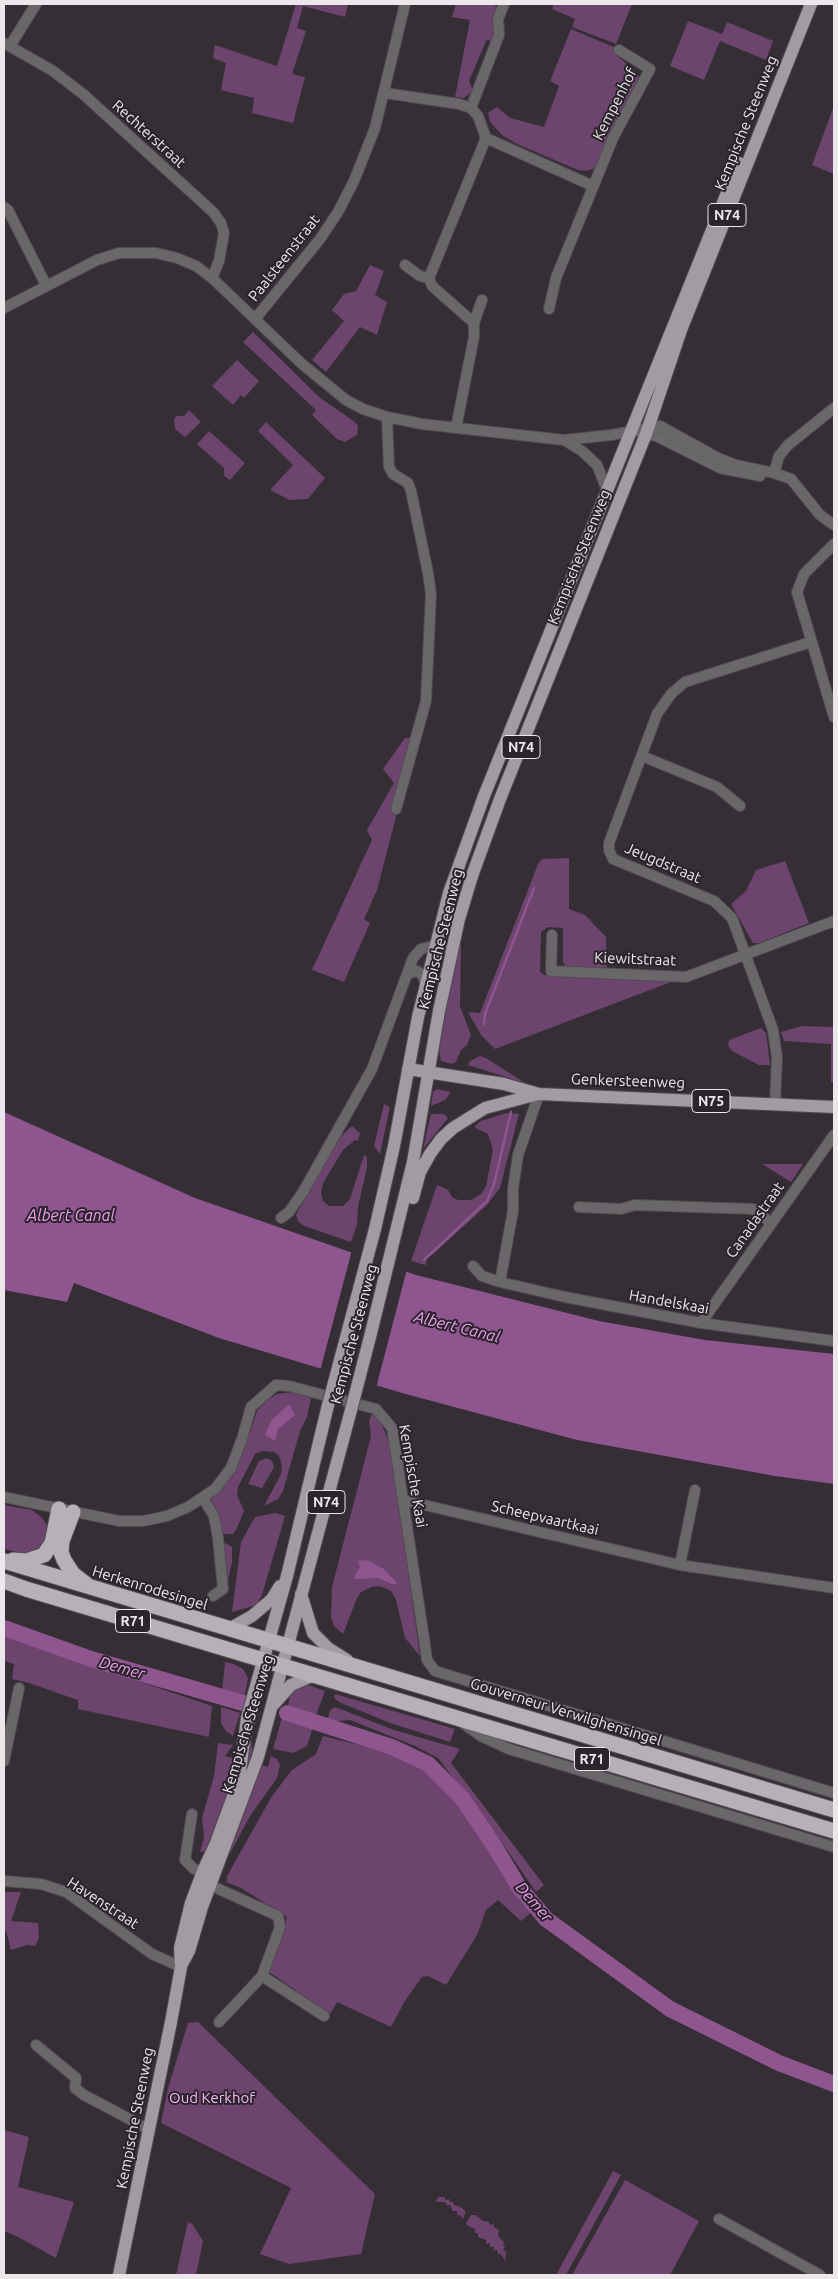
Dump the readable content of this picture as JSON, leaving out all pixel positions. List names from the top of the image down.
{
  "streets": {
    "highway": ["Herkenrodesingel", "R71", "Gouverneur Verwilghensingel"],
    "main road": [
      "Kempische Steenweg",
      "N74",
      "Genkersteenweg",
      "N75"
    ],
    "street": [
      "Kempenhof",
      "Rechterstraat",
      "Paalsteenstraat",
      "Jeugdstraat",
      "Kiewitstraat",
      "Canadastraat",
      "Handelskaai",
      "Kempische Kaai",
      "Scheepvaartkaai",
      "Havenstraat"
    ]
  },
  "crossings": [
    ["Kempische Steenweg", "Paalsteenstraat"],
    ["Kempische Steenweg", "Genkersteenweg"],
    ["Kempische Steenweg", "Herkenrodesingel"],
    ["Kempische Steenweg", "R71"],
    ["Kempische Steenweg", "Gouverneur Verwilghensingel"],
    ["Kempische Steenweg", "Havenstraat"],
    ["Jeugdstraat", "Kiewitstraat"],
    ["Jeugdstraat", "Genkersteenweg"],
    ["Canadastraat", "Handelskaai"],
    ["Kempische Kaai", "Scheepvaartkaai"],
    ["Kempische Kaai", "Gouverneur Verwilghensingel"],
    ["Herkenrodesingel", "Gouverneur Verwilghensingel"]
  ],
  "water": ["Albert Canal", "Demer"],
  "parks": ["Oud Kerkhof"]
}
